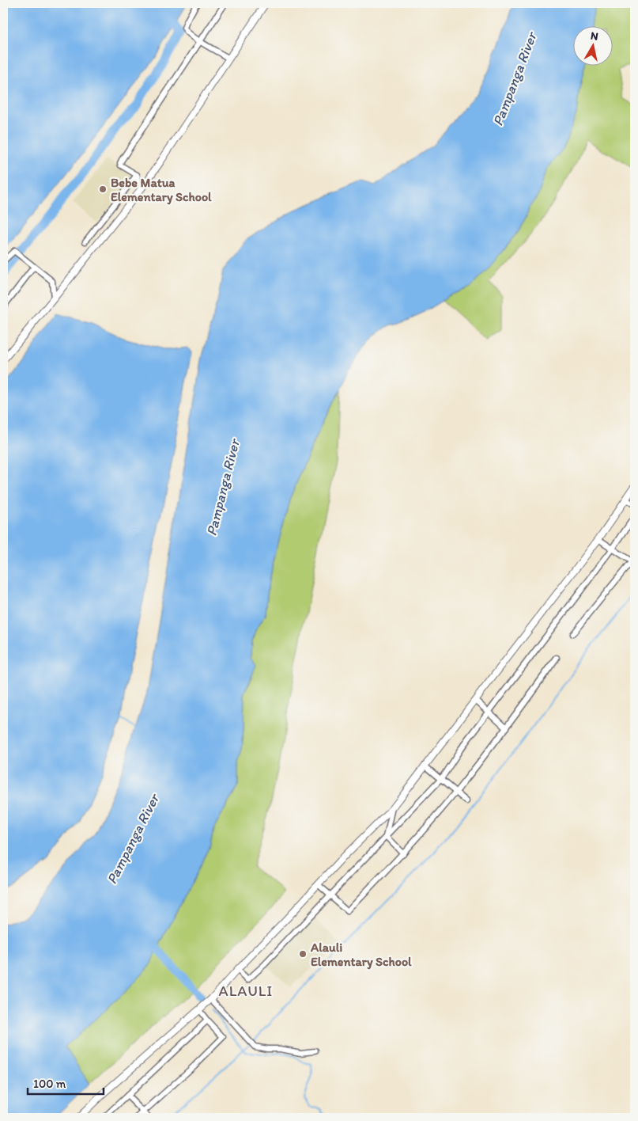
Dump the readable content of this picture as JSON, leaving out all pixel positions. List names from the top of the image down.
{
  "districts": ["ALAULI"],
  "water": ["Pampanga River"],
  "places": ["Bebe Matua Elementary School", "Alauli Elementary School"],
  "scale_bar": "100 m",
  "north": "top"
}
